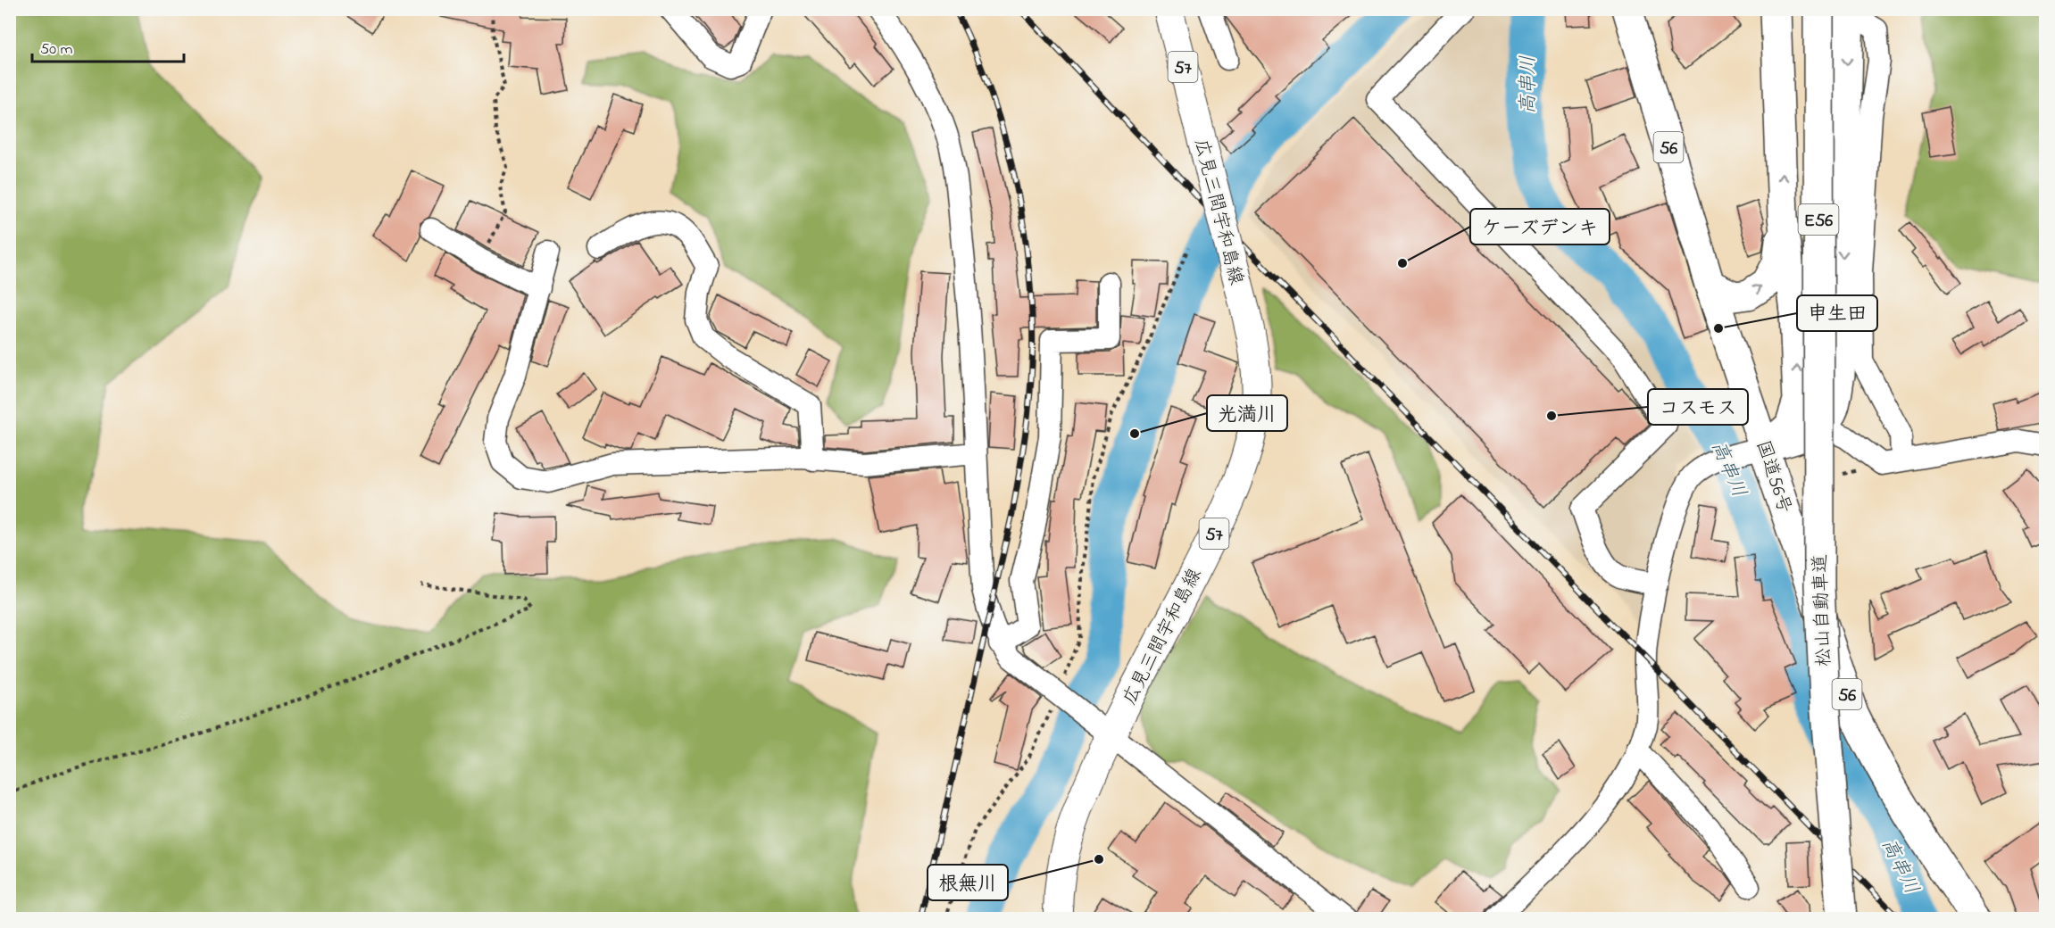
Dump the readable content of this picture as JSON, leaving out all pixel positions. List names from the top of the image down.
{
  "streets": {
    "highway": [
      "56",
      "E56",
      "国道56号",
      "松山自動車道"
    ],
    "main road": ["57", "広見三間宇和島線"]
  },
  "crossings": [
    ["E56", "松山自動車道"]
  ],
  "water": ["高串川"],
  "places": [
    "ケーズデンキ",
    "申生田",
    "コスモス",
    "光満川",
    "根無川"
  ],
  "scale_bar": "50 m"
}
